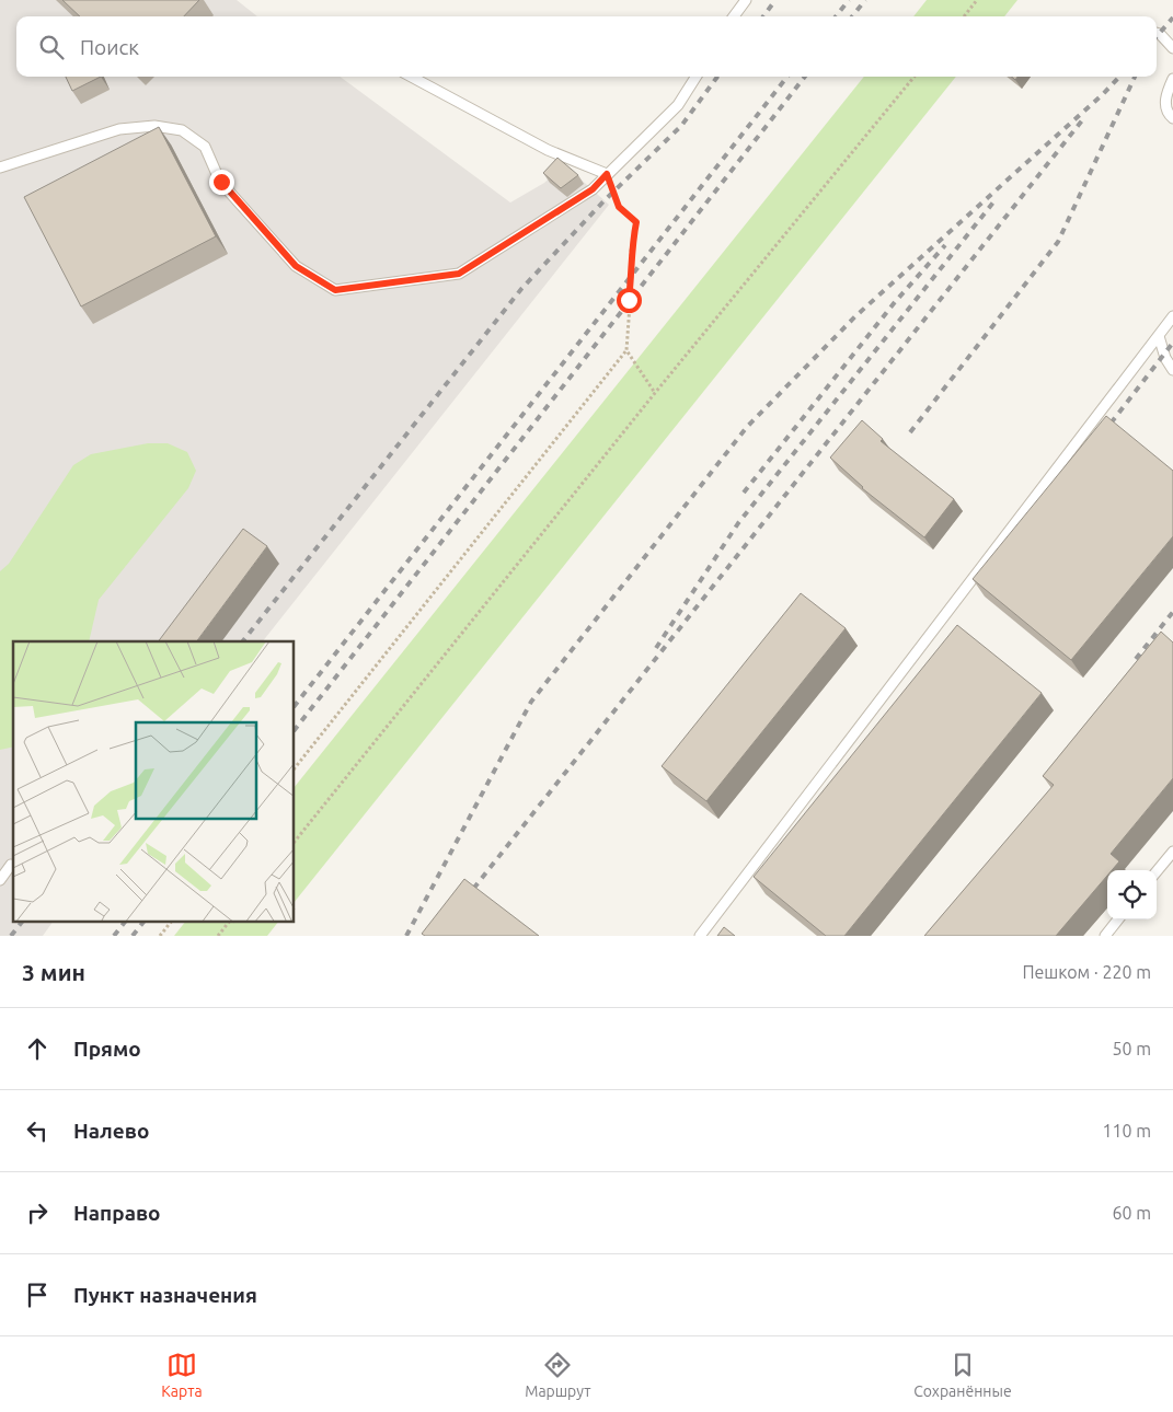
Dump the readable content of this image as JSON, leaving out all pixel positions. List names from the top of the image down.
{
  "page": {
    "search": "Поиск",
    "heading": ["3 мин", "Пешком · 220 m"],
    "list": [
      ["Прямо", "50 m"],
      ["Налево", "110 m"],
      ["Направо", "60 m"],
      "Пункт назначения"
    ],
    "nav": ["Карта", "Маршрут", "Сохранённые"]
  }
}
